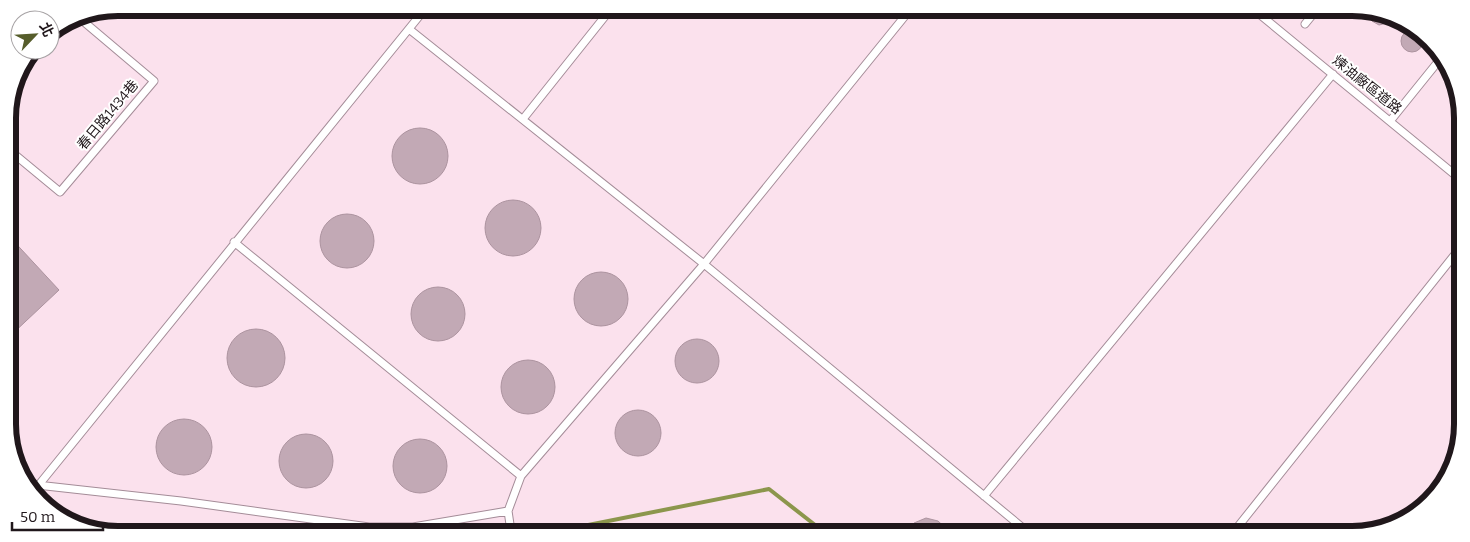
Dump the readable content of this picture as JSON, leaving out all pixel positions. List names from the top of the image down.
{
  "streets": {
    "lane": ["煉油廠區道路", "春日路1434巷"]
  },
  "scale_bar": "50 m",
  "north": "top right"
}
